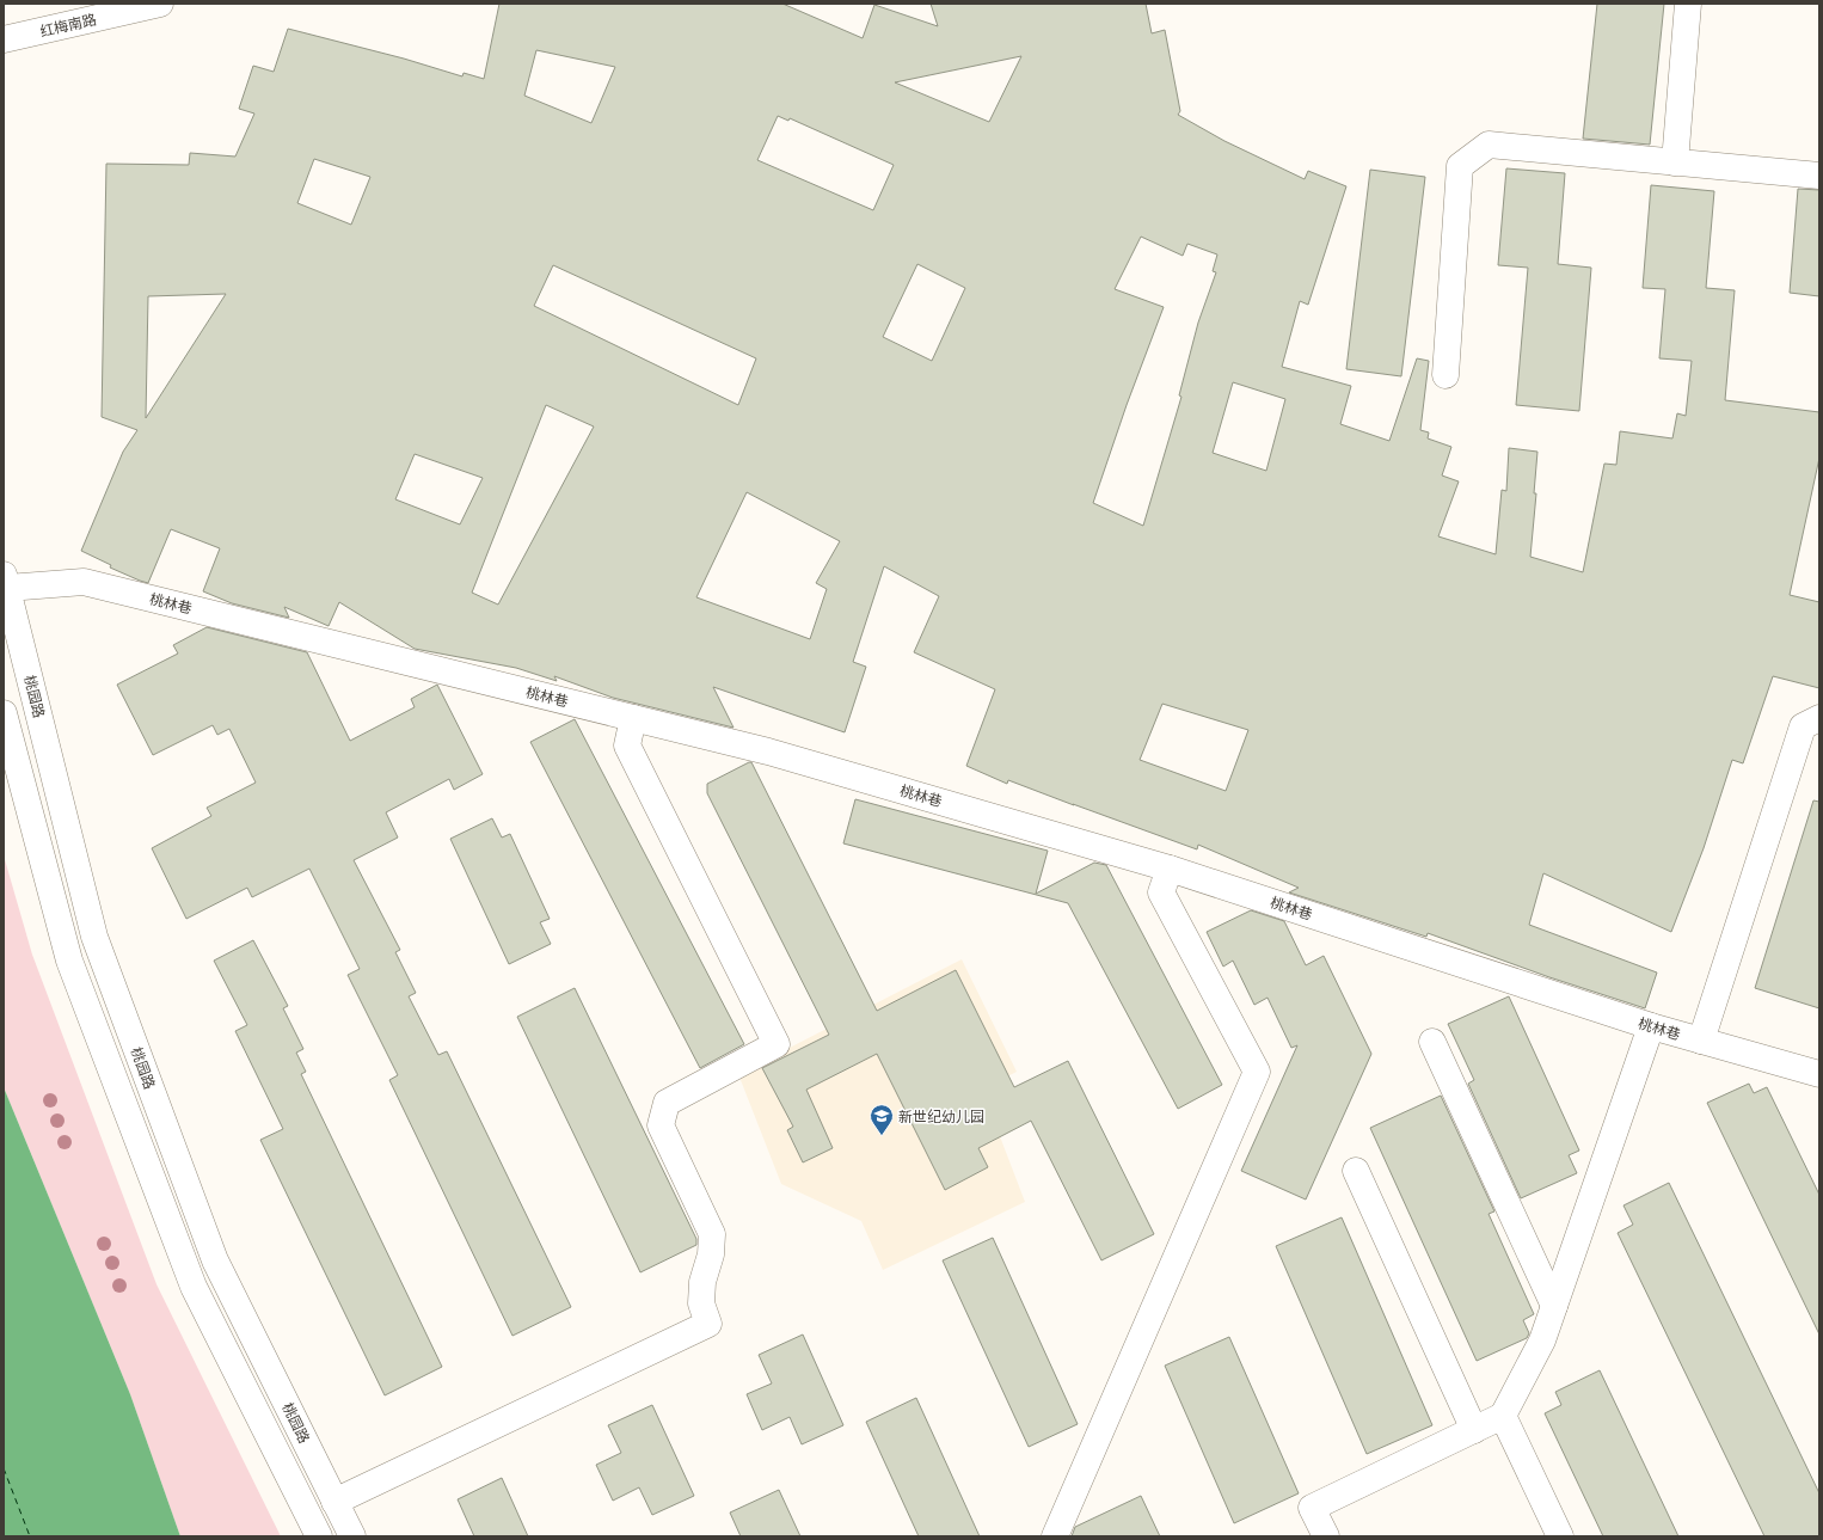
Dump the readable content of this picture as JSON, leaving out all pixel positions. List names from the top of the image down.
{
  "streets": {
    "street": ["红梅南路", "桃林巷", "桃园路"]
  },
  "crossings": [
    ["桃林巷", "桃园路"]
  ],
  "places": {
    "school or university": ["新世纪幼儿园"]
  }
}
